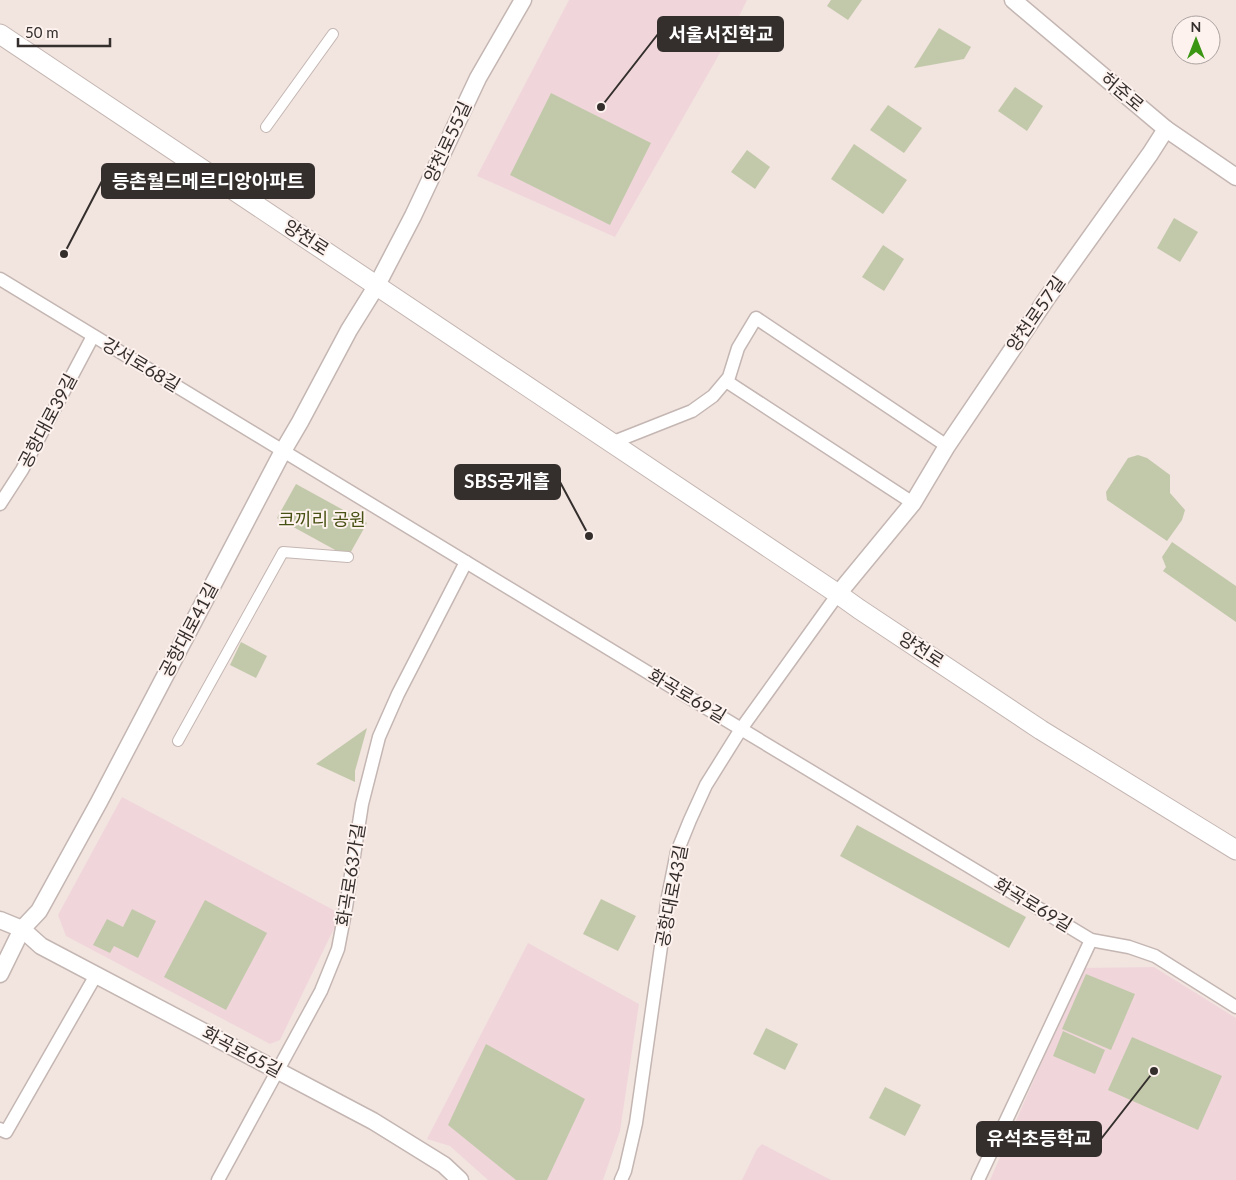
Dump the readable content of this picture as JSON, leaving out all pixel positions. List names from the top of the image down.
{
  "streets": {
    "main road": ["양천로"],
    "street": [
      "허준로",
      "양천로55길",
      "양천로57길",
      "강서로68길",
      "공항대로39길",
      "공항대로41길",
      "화곡로69길",
      "화곡로63가길",
      "공항대로43길",
      "화곡로65길"
    ]
  },
  "crossings": [
    ["허준로", "양천로57길"],
    ["양천로55길", "양천로"],
    ["양천로55길", "공항대로41길"],
    ["양천로", "양천로57길"],
    ["양천로", "공항대로41길"],
    ["양천로", "공항대로43길"],
    ["양천로57길", "공항대로43길"],
    ["강서로68길", "공항대로39길"],
    ["강서로68길", "공항대로41길"],
    ["강서로68길", "화곡로69길"],
    ["공항대로41길", "화곡로69길"],
    ["공항대로41길", "화곡로65길"],
    ["화곡로69길", "화곡로63가길"],
    ["화곡로69길", "공항대로43길"],
    ["화곡로63가길", "화곡로65길"]
  ],
  "parks": ["코끼리 공원"],
  "places": [
    "서울서진학교",
    "등촌월드메르디앙아파트",
    "SBS공개홀",
    "유석초등학교"
  ],
  "scale_bar": "50 m",
  "north": "top"
}
